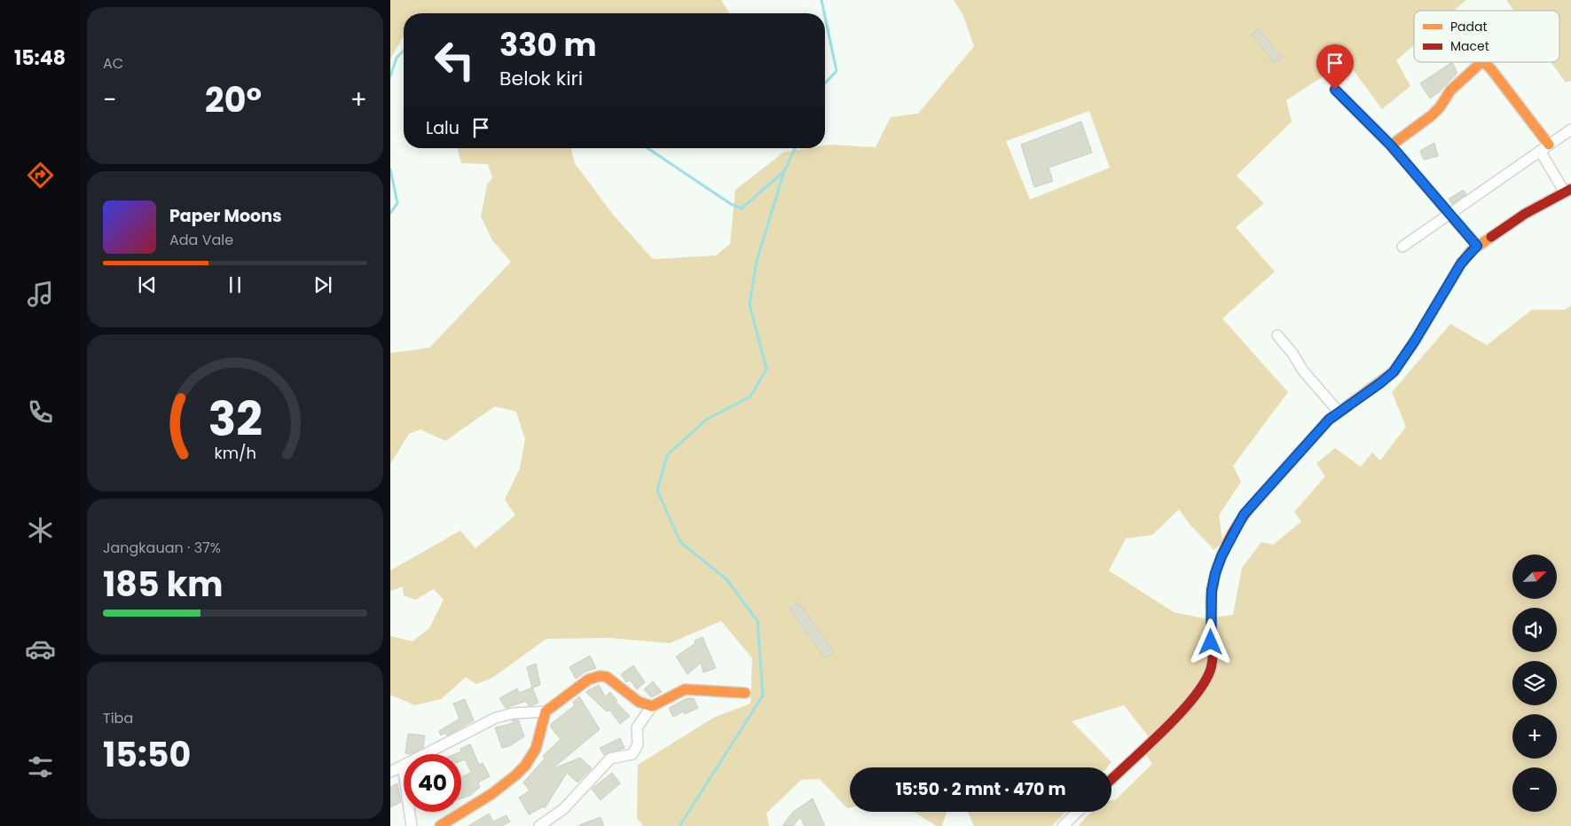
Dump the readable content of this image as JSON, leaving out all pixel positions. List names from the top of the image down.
{
  "legend": ["Padat", "Macet"],
  "north": "top right",
  "page": {
    "tabs": "15:48",
    "tile": [
      "AC",
      ["Jangkauan · 37%", "185 km"],
      ["Tiba", "15:50"]
    ],
    "turn": ["330 m", "Belok kiri"],
    "heat": ["−", "20°", "+"],
    "then": "Lalu",
    "song": ["Paper Moons", "Ada Vale"],
    "map_buttons": ["+", "−"],
    "limit": "40",
    "trip": "15:50 · 2 mnt · 470 m",
    "gauge": ["32", "km/h"]
  }
}
